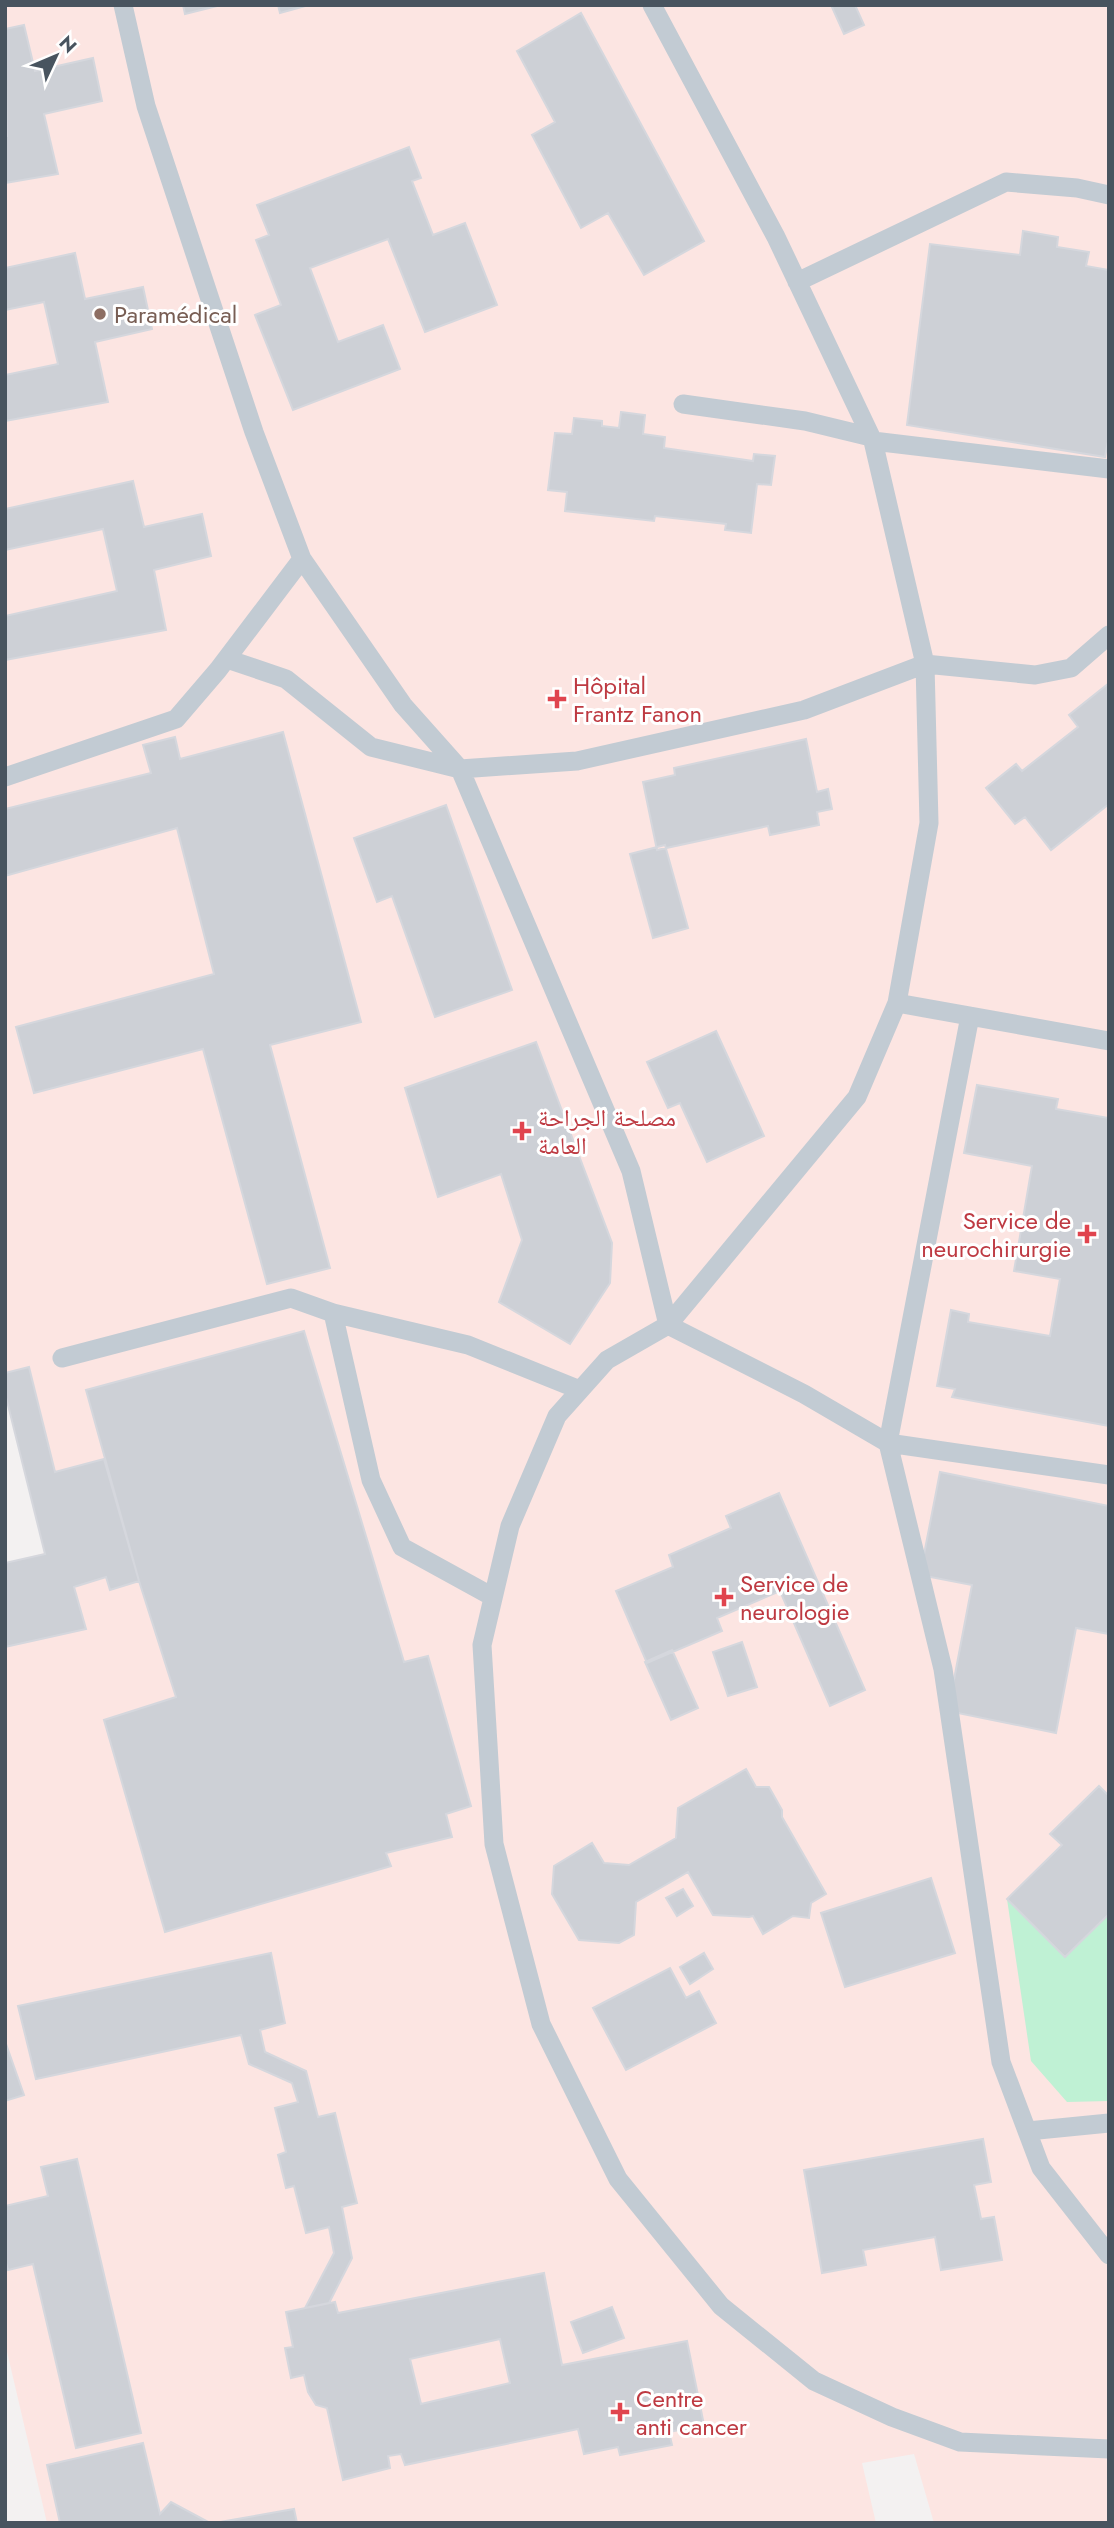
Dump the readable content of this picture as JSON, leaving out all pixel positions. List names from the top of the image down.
{
  "places": {
    "other": ["Paramédical"],
    "health": [
      "Hôpital Frantz Fanon",
      "مصلحة الجراحة العامة",
      "Service de neurochirurgie",
      "Service de neurologie",
      "Centre anti cancer"
    ]
  },
  "north": "top right"
}
